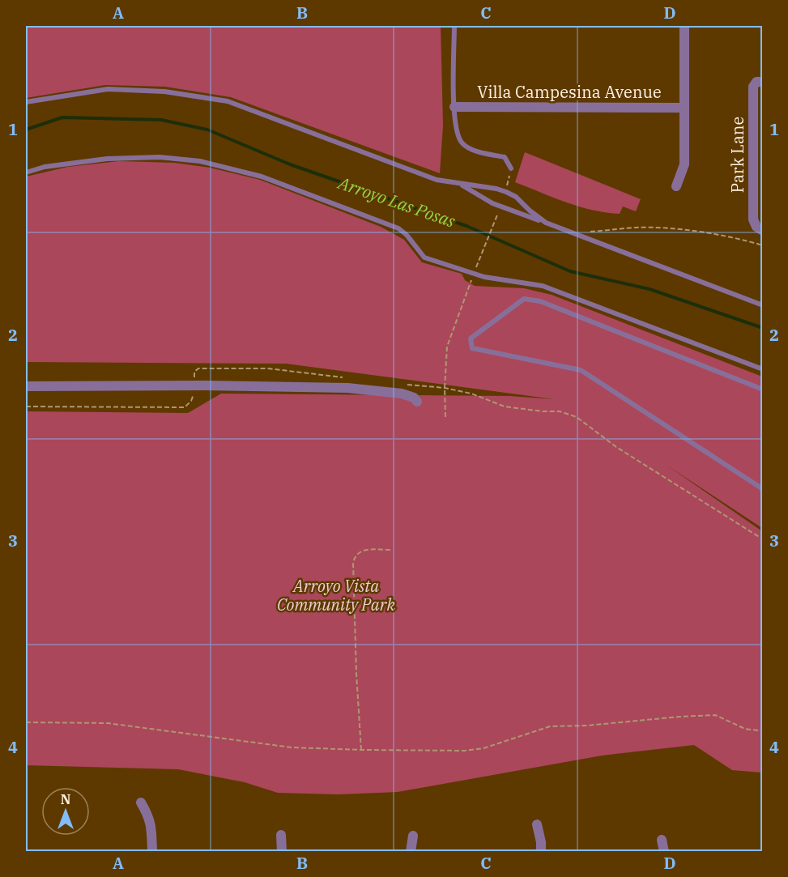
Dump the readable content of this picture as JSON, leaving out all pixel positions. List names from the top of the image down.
{
  "streets": {
    "street": ["Villa Campesina Avenue", "Park Lane"]
  },
  "water": ["Arroyo Las Posas"],
  "parks": ["Arroyo Vista Community Park"],
  "north": "top",
  "grid": {
    "columns": [
      "A",
      "B",
      "C",
      "D"
    ],
    "rows": [
      "1",
      "2",
      "3",
      "4"
    ]
  }
}
